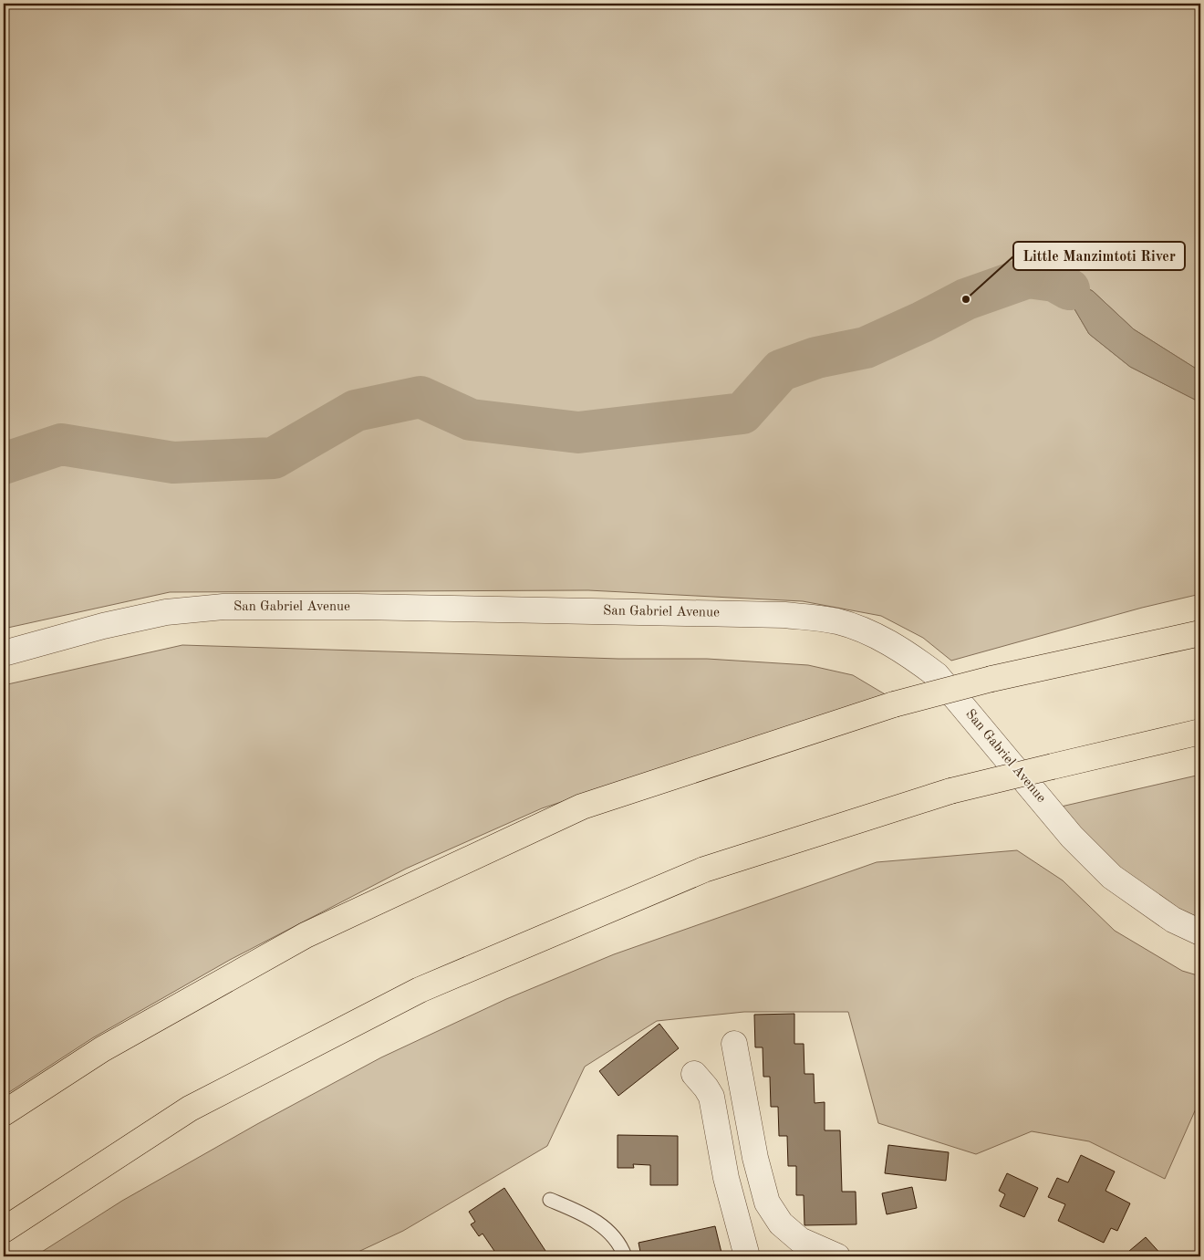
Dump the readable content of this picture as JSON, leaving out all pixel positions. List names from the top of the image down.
{
  "streets": {
    "street": ["San Gabriel Avenue"]
  },
  "places": ["Little Manzimtoti River"]
}
